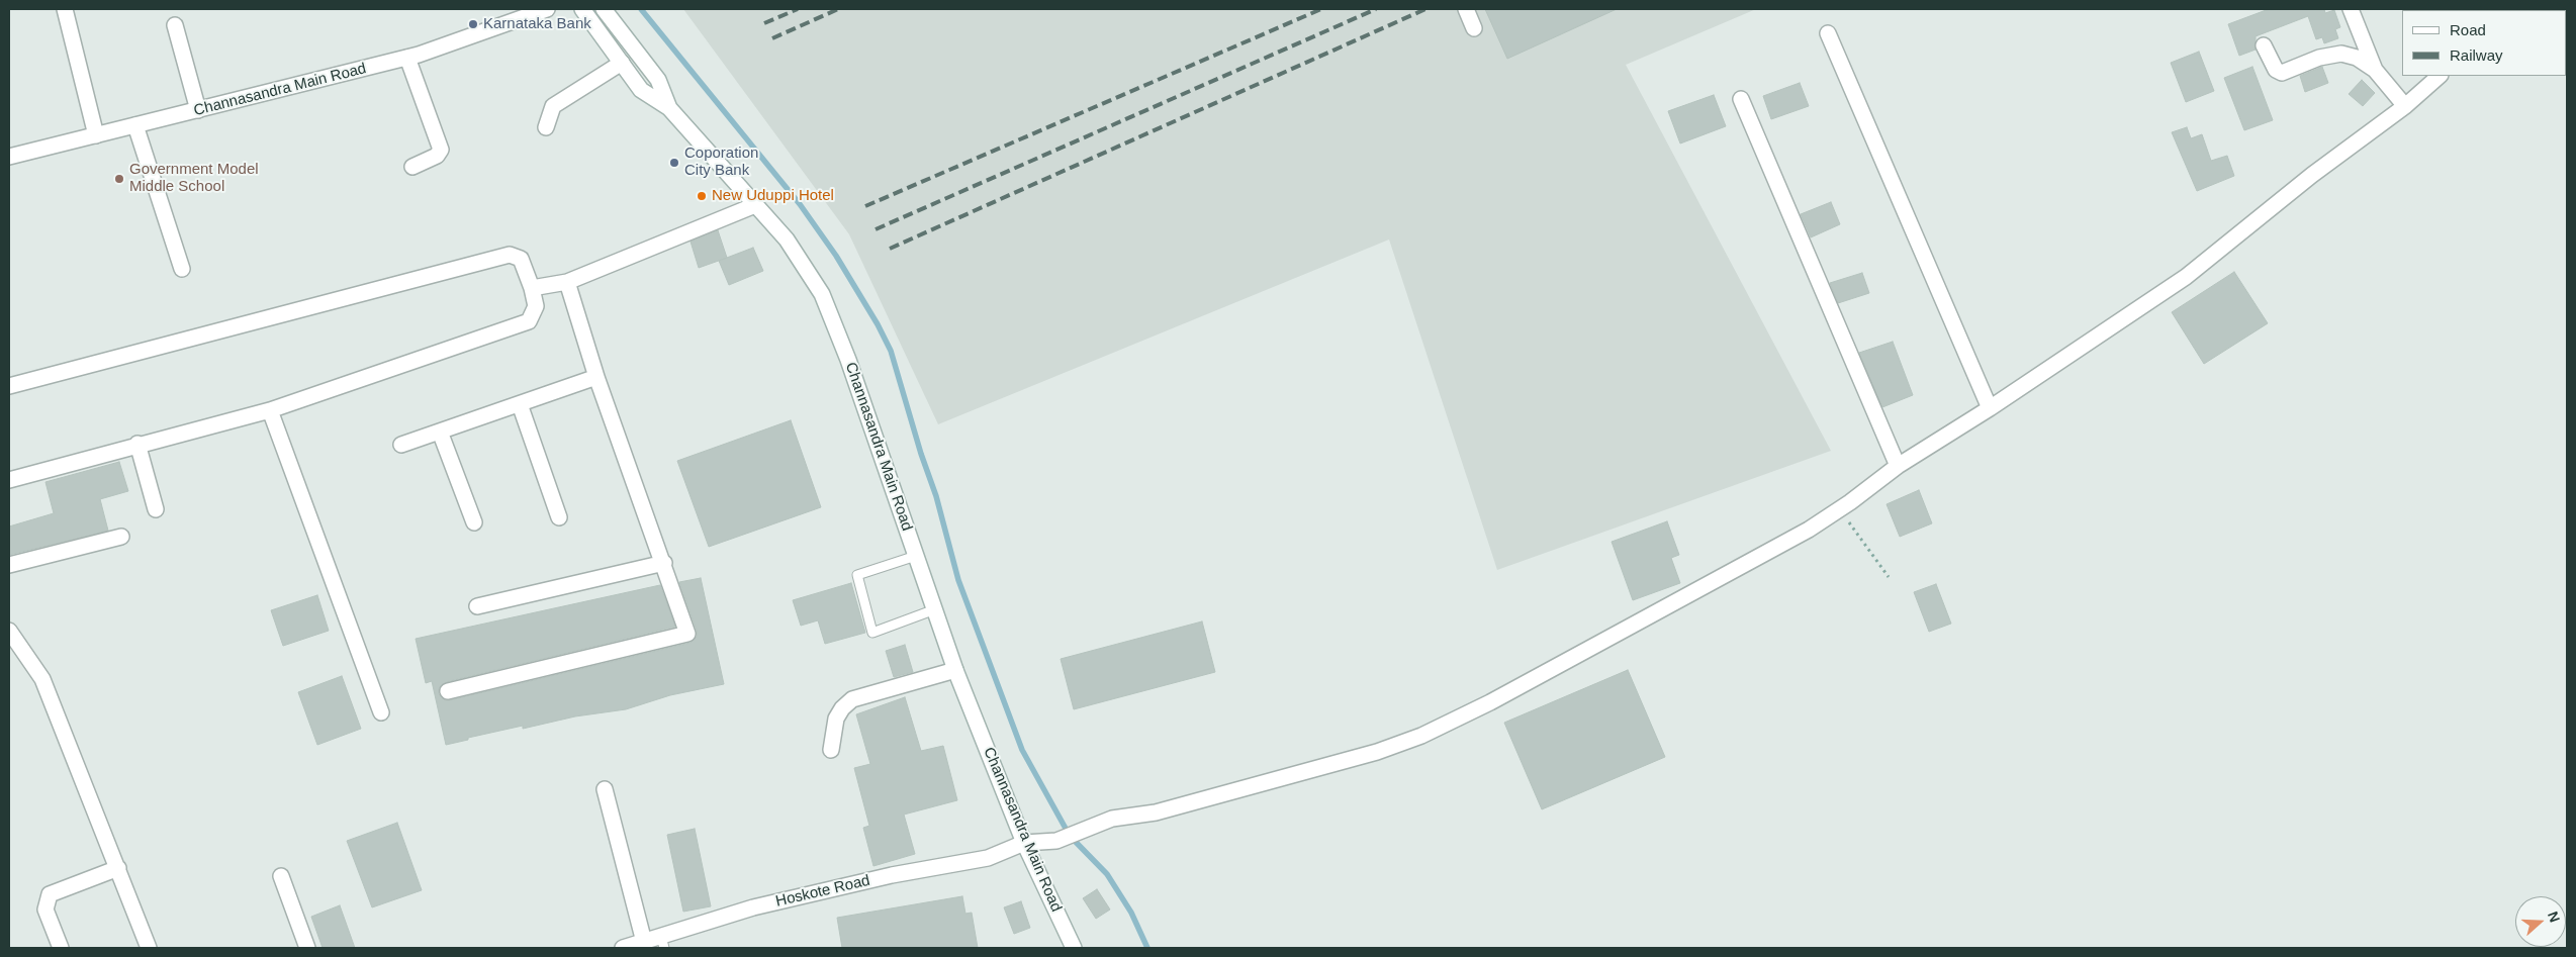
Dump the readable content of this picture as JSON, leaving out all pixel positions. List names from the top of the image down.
{
  "streets": {
    "street": ["Channasandra Main Road", "Hoskote Road"]
  },
  "crossings": [
    ["Channasandra Main Road", "Hoskote Road"]
  ],
  "places": [
    "Karnataka Bank",
    "Coporation City Bank",
    "Government Model Middle School",
    "New Uduppi Hotel"
  ],
  "legend": ["Road", "Railway"],
  "north": "right"
}
